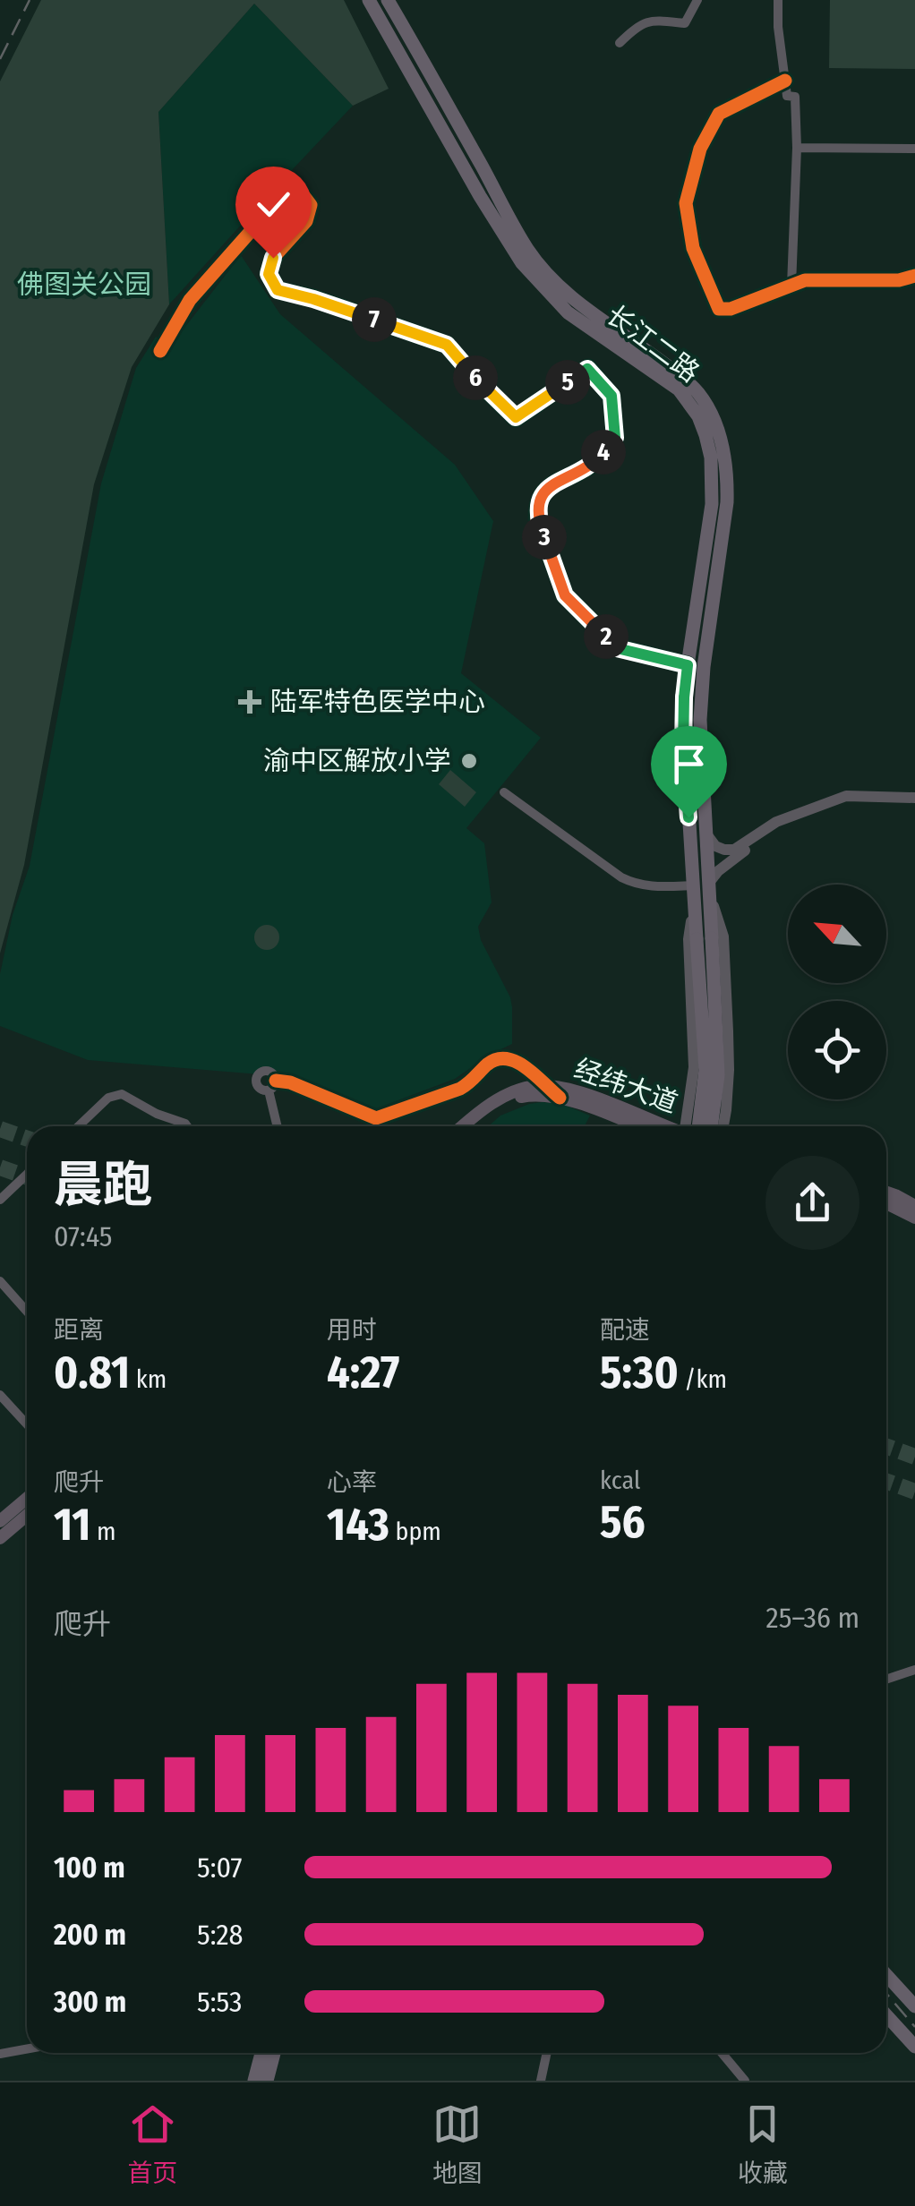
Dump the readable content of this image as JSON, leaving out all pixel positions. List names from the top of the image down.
{
  "streets": {
    "main road": ["长江二路", "经纬大道"]
  },
  "parks": ["佛图关公园"],
  "places": {
    "health": ["陆军特色医学中心"],
    "other": ["渝中区解放小学"]
  },
  "north": "top left",
  "page": {
    "pins": [
      "7",
      "6",
      "5",
      "4",
      "3",
      "2"
    ],
    "heading": ["晨跑", "07:45"],
    "stats": [
      ["距离", "0.81 km"],
      ["用时", "4:27"],
      ["配速", "5:30 /km"],
      ["爬升", "11 m"],
      ["心率", "143 bpm"],
      ["kcal", "56"]
    ],
    "chart": ["爬升", "25–36 m"],
    "list": [
      {
        "name": "100 m",
        "note": "5:07"
      },
      {
        "name": "200 m",
        "note": "5:28"
      },
      {
        "name": "300 m",
        "note": "5:53"
      }
    ],
    "tabs": ["首页", "地图", "收藏"]
  }
}
